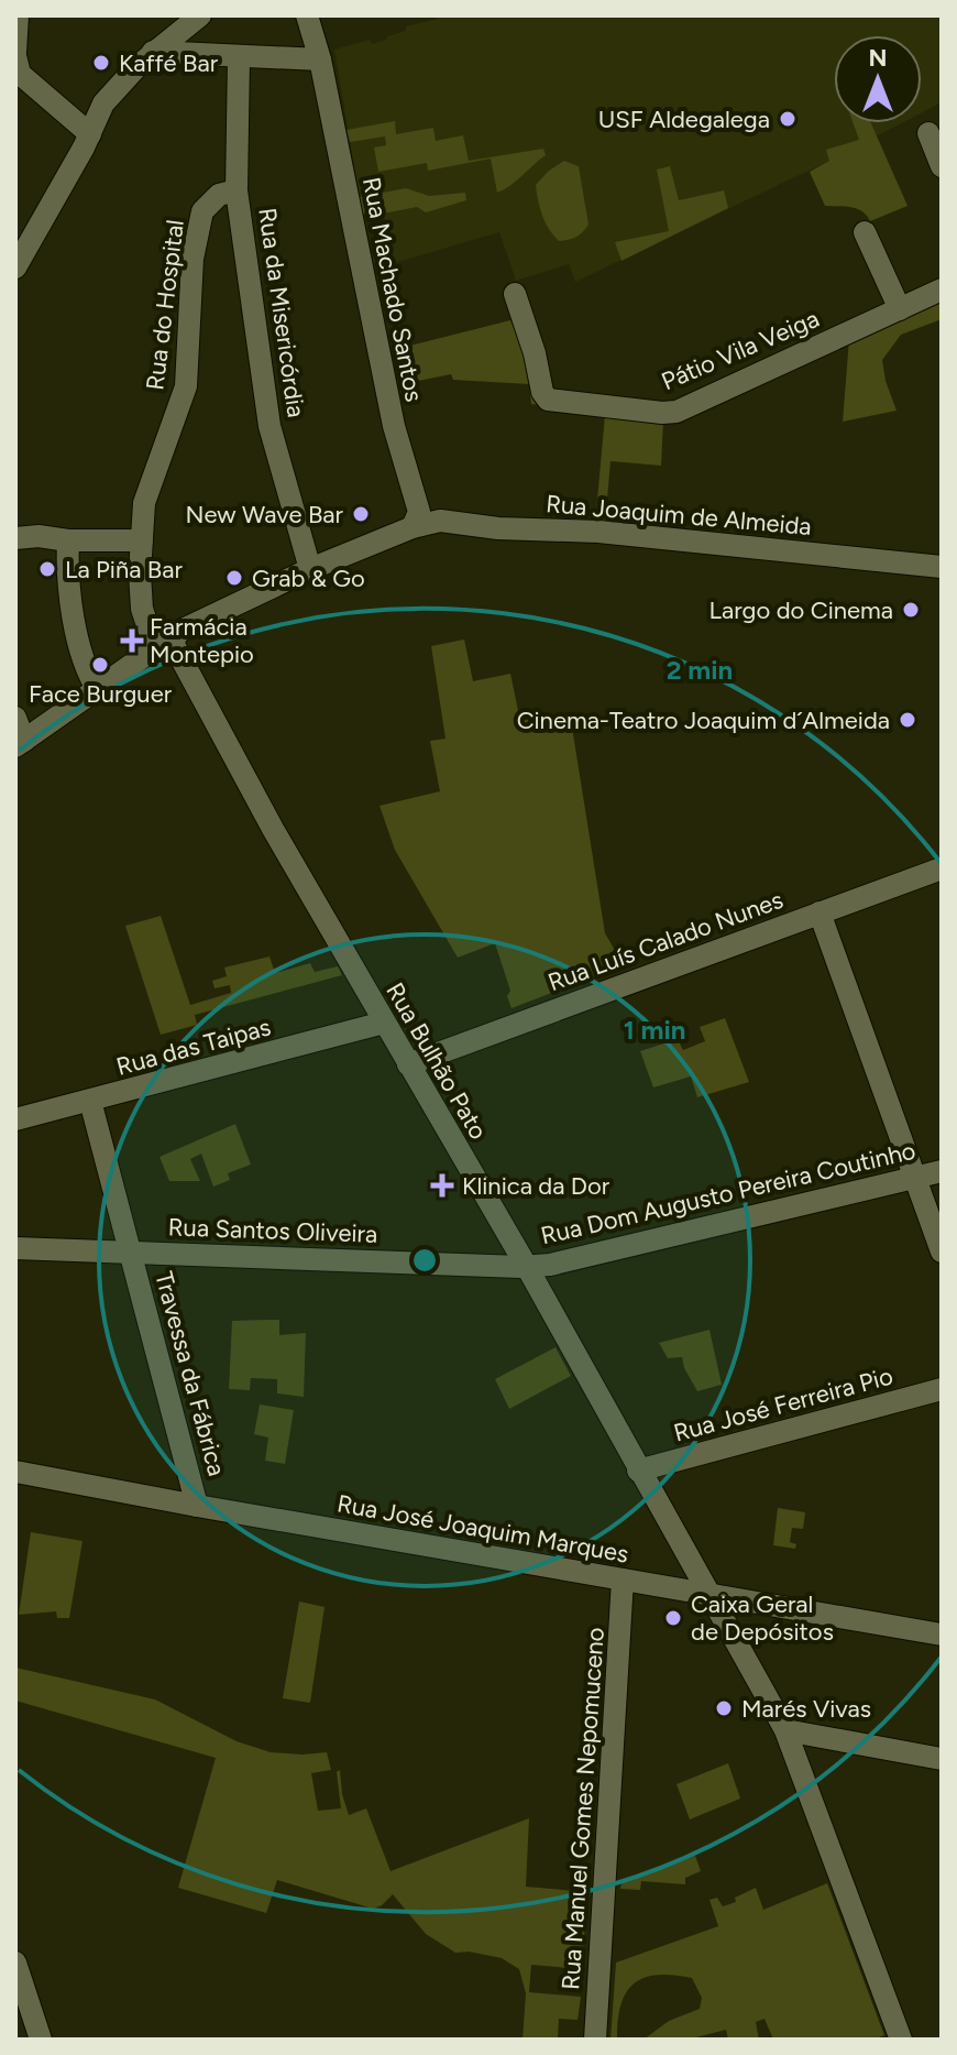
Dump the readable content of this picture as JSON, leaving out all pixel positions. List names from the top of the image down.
{
  "streets": {
    "street": [
      "Rua Machado Santos",
      "Rua do Hospital",
      "Rua da Misericórdia",
      "Pátio Vila Veiga",
      "Rua Joaquim de Almeida",
      "Rua Luís Calado Nunes",
      "Rua das Taipas",
      "Rua Bulhão Pato",
      "Rua Dom Augusto Pereira Coutinho",
      "Rua Santos Oliveira",
      "Travessa da Fábrica",
      "Rua José Ferreira Pio",
      "Rua José Joaquim Marques",
      "Rua Manuel Gomes Nepomuceno"
    ]
  },
  "crossings": [
    ["Rua Machado Santos", "Rua Joaquim de Almeida"],
    ["Rua do Hospital", "Rua da Misericórdia"],
    ["Rua do Hospital", "Rua Joaquim de Almeida"],
    ["Rua do Hospital", "Rua Bulhão Pato"],
    ["Rua da Misericórdia", "Rua Joaquim de Almeida"],
    ["Rua Joaquim de Almeida", "Rua Bulhão Pato"],
    ["Rua Luís Calado Nunes", "Rua Bulhão Pato"],
    ["Rua das Taipas", "Rua Bulhão Pato"],
    ["Rua das Taipas", "Travessa da Fábrica"],
    ["Rua Bulhão Pato", "Rua Dom Augusto Pereira Coutinho"],
    ["Rua Bulhão Pato", "Rua Santos Oliveira"],
    ["Rua Bulhão Pato", "Rua José Ferreira Pio"],
    ["Rua Bulhão Pato", "Rua José Joaquim Marques"],
    ["Rua Dom Augusto Pereira Coutinho", "Rua Santos Oliveira"],
    ["Rua Santos Oliveira", "Travessa da Fábrica"],
    ["Travessa da Fábrica", "Rua José Joaquim Marques"],
    ["Rua José Joaquim Marques", "Rua Manuel Gomes Nepomuceno"]
  ],
  "places": {
    "other": [
      "Kaffé Bar",
      "USF Aldegalega",
      "New Wave Bar",
      "La Piña Bar",
      "Grab & Go",
      "Largo do Cinema",
      "Face Burguer",
      "Cinema-Teatro Joaquim d´Almeida",
      "Caixa Geral de Depósitos",
      "Marés Vivas"
    ],
    "health": ["Farmácia Montepio", "Klinica da Dor"]
  },
  "north": "top",
  "rings": ["2 min", "1 min"]
}
